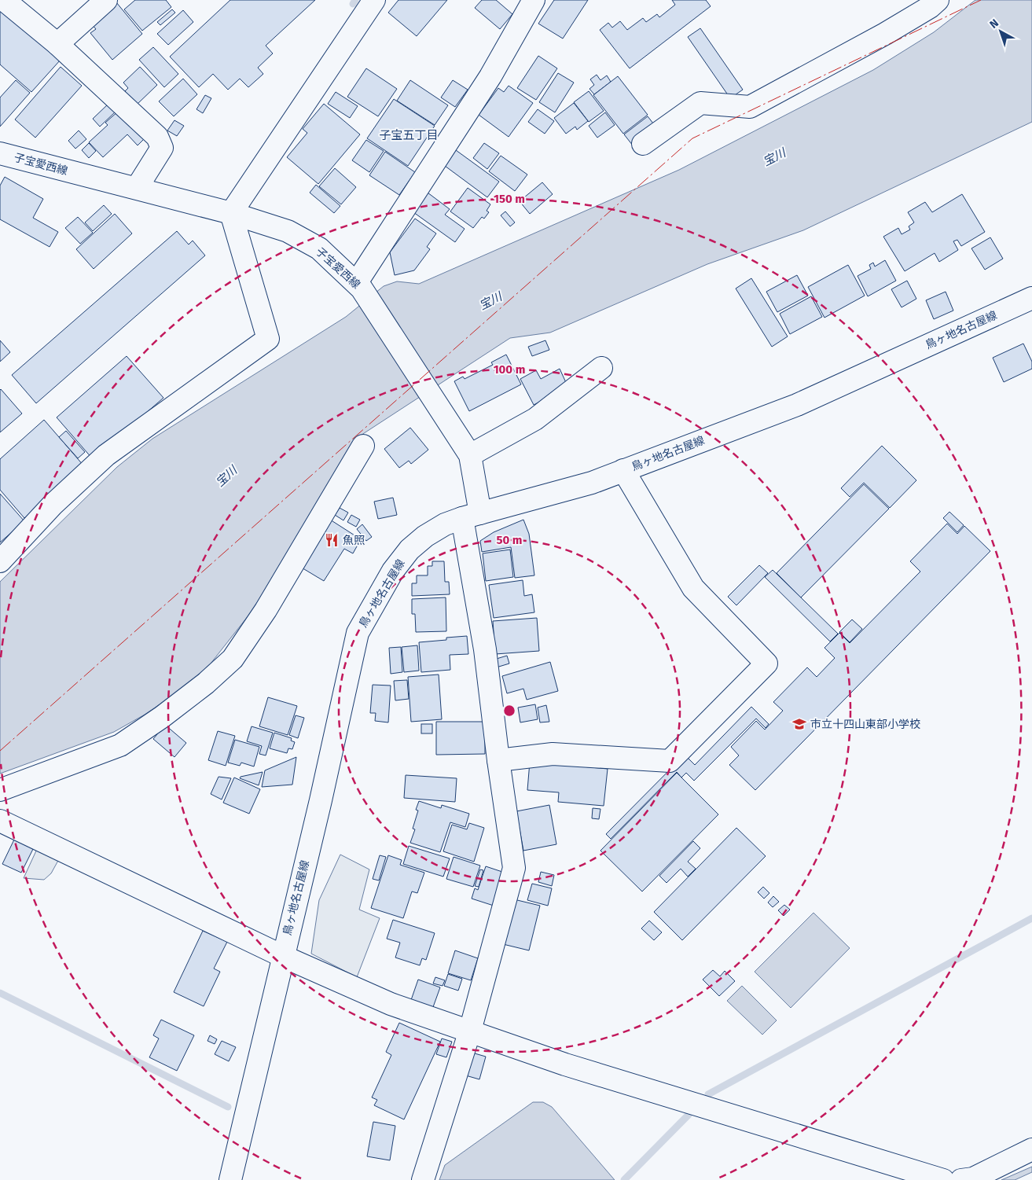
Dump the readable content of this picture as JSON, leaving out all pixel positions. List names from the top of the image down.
{
  "streets": {
    "street": ["子宝愛西線", "鳥ヶ地名古屋線"]
  },
  "crossings": [
    ["子宝愛西線", "鳥ヶ地名古屋線"]
  ],
  "districts": ["子宝五丁目"],
  "water": ["宝川"],
  "places": {
    "restaurant": ["魚照"],
    "school or university": ["市立十四山東部小学校"]
  },
  "north": "top left",
  "rings": ["150 m", "100 m", "50 m"]
}
